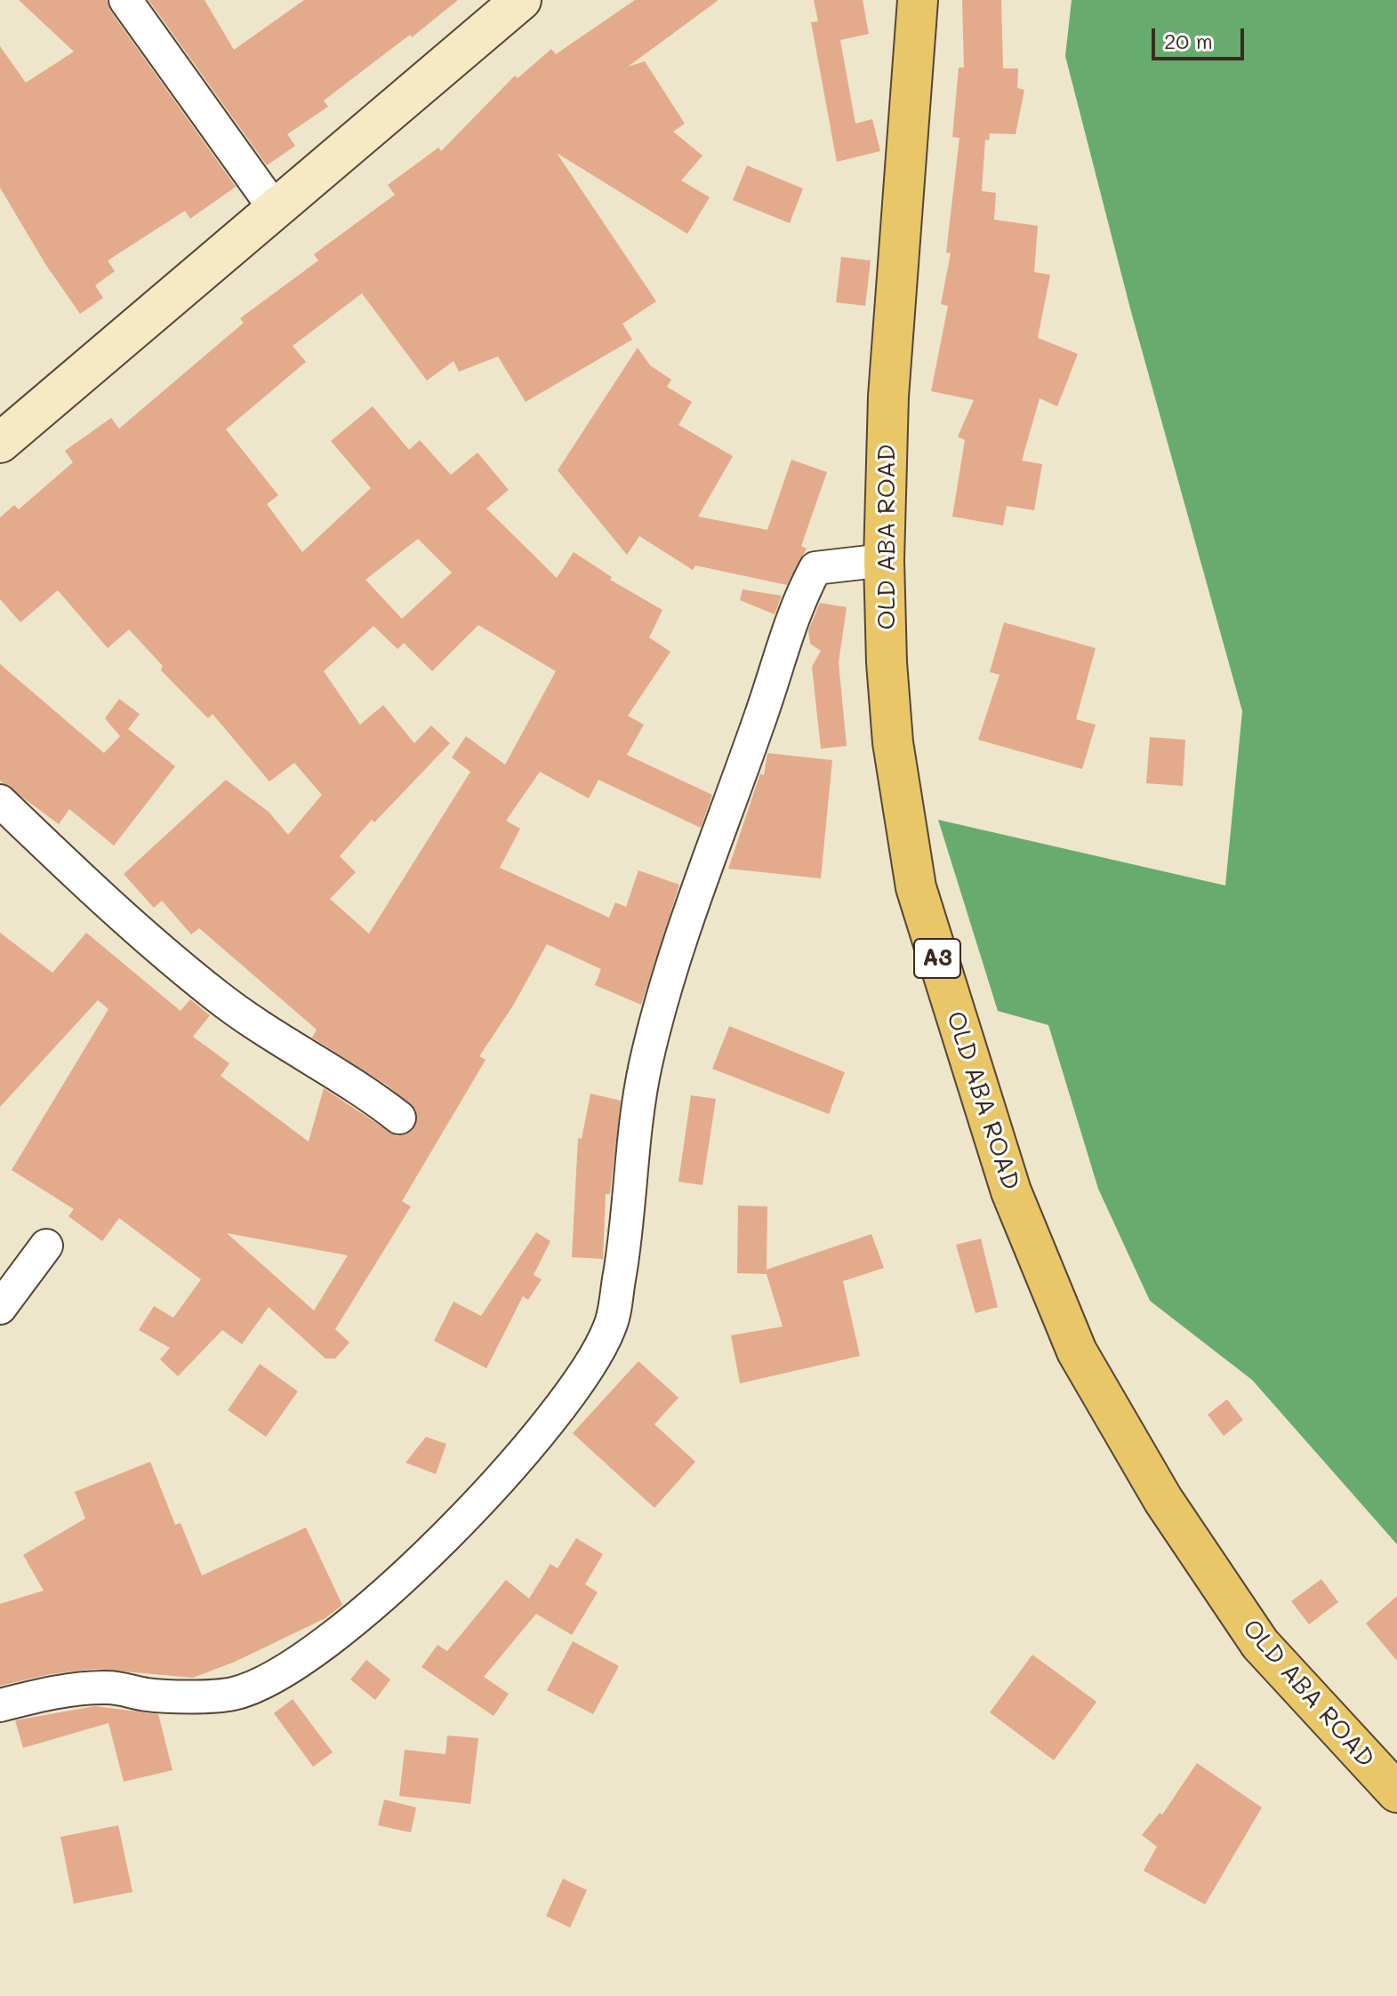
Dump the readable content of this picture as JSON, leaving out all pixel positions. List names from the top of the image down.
{
  "streets": {
    "main road": ["OLD ABA ROAD", "A3"]
  },
  "scale_bar": "20 m"
}
